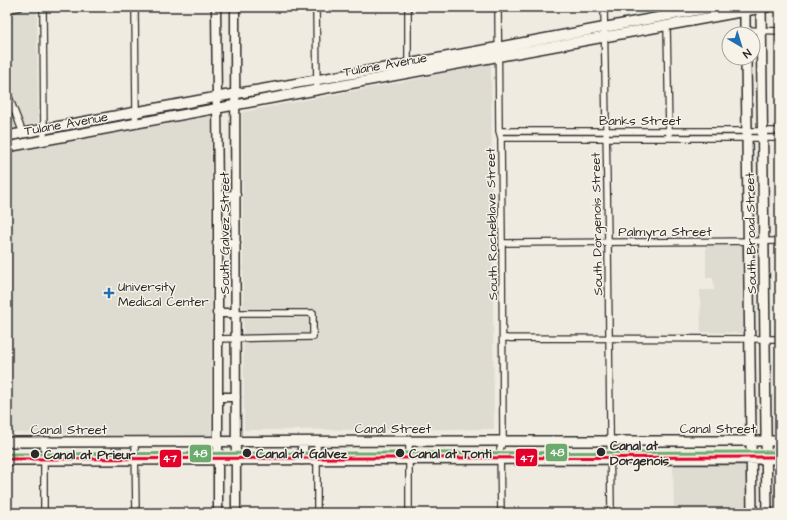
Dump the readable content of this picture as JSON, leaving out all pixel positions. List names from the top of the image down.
{
  "streets": {
    "main road": ["Tulane Avenue", "South Broad Street", "Canal Street"],
    "street": [
      "Banks Street",
      "South Rocheblave Street",
      "South Dorgenois Street",
      "Palmyra Street",
      "South Galvez Street"
    ]
  },
  "crossings": [
    ["Tulane Avenue", "South Rocheblave Street"],
    ["Tulane Avenue", "South Dorgenois Street"],
    ["Tulane Avenue", "South Galvez Street"],
    ["Tulane Avenue", "South Broad Street"],
    ["Banks Street", "South Rocheblave Street"],
    ["Banks Street", "South Dorgenois Street"],
    ["Banks Street", "South Broad Street"],
    ["South Rocheblave Street", "Palmyra Street"],
    ["South Rocheblave Street", "Canal Street"],
    ["South Dorgenois Street", "Palmyra Street"],
    ["South Dorgenois Street", "Canal Street"],
    ["Palmyra Street", "South Broad Street"],
    ["South Galvez Street", "Canal Street"],
    ["South Broad Street", "Canal Street"]
  ],
  "places": {
    "health": ["University Medical Center"],
    "other": [
      "Canal at Dorgenois",
      "Canal at Galvez",
      "Canal at Tonti",
      "Canal at Prieur"
    ]
  },
  "lines": ["transit line 48", "transit line 47"],
  "north": "bottom right"
}
